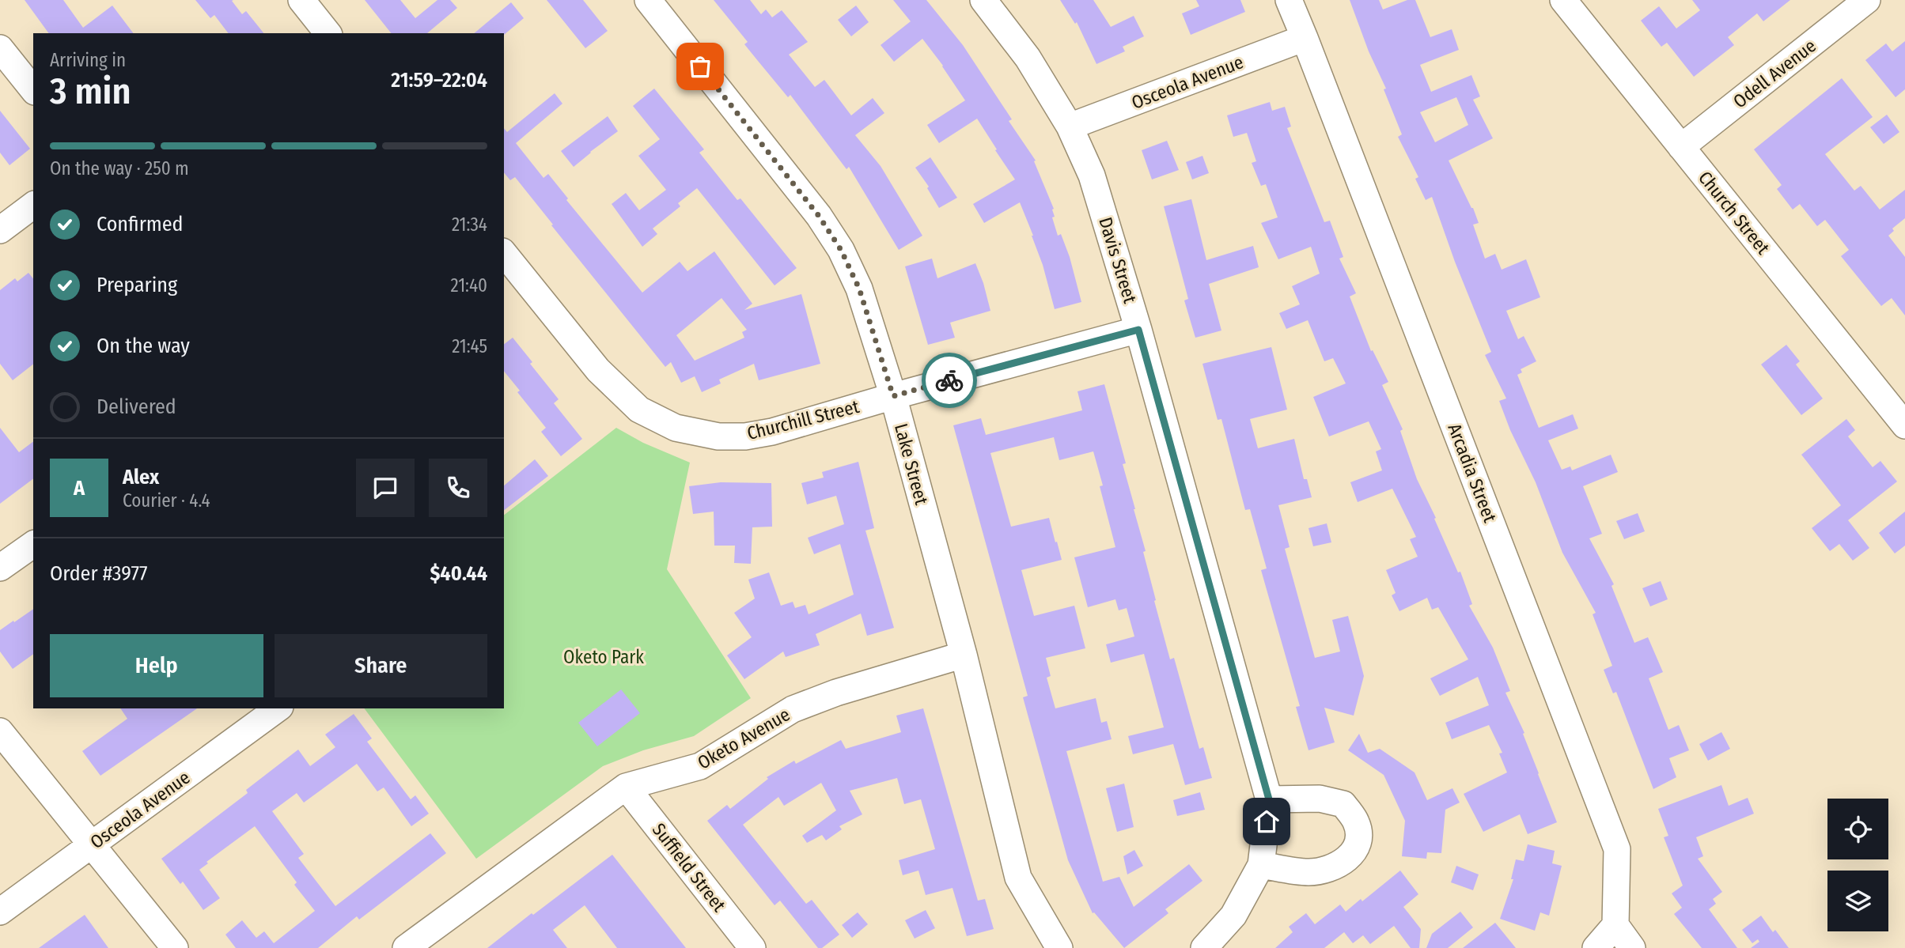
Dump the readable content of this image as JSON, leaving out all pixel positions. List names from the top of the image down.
{
  "streets": {
    "street": [
      "Odell Avenue",
      "Osceola Avenue",
      "Church Street",
      "Davis Street",
      "Churchill Street",
      "Lake Street",
      "Arcadia Street",
      "Oketo Avenue",
      "Suffield Street"
    ]
  },
  "crossings": [
    ["Odell Avenue", "Church Street"],
    ["Osceola Avenue", "Davis Street"],
    ["Osceola Avenue", "Arcadia Street"],
    ["Davis Street", "Churchill Street"],
    ["Churchill Street", "Lake Street"],
    ["Lake Street", "Oketo Avenue"],
    ["Oketo Avenue", "Suffield Street"]
  ],
  "parks": ["Oketo Park"],
  "page": {
    "heading": ["3 min", "Arriving in", "21:59–22:04"],
    "panel": [
      "Alex",
      "Courier · 4.4",
      "Order #3977",
      "$40.44"
    ],
    "bar": "On the way · 250 m",
    "list": [
      ["Confirmed", "21:34"],
      ["Preparing", "21:40"],
      ["On the way", "21:45"],
      "Delivered"
    ],
    "round": "A",
    "buttons": ["Help", "Share"]
  }
}
